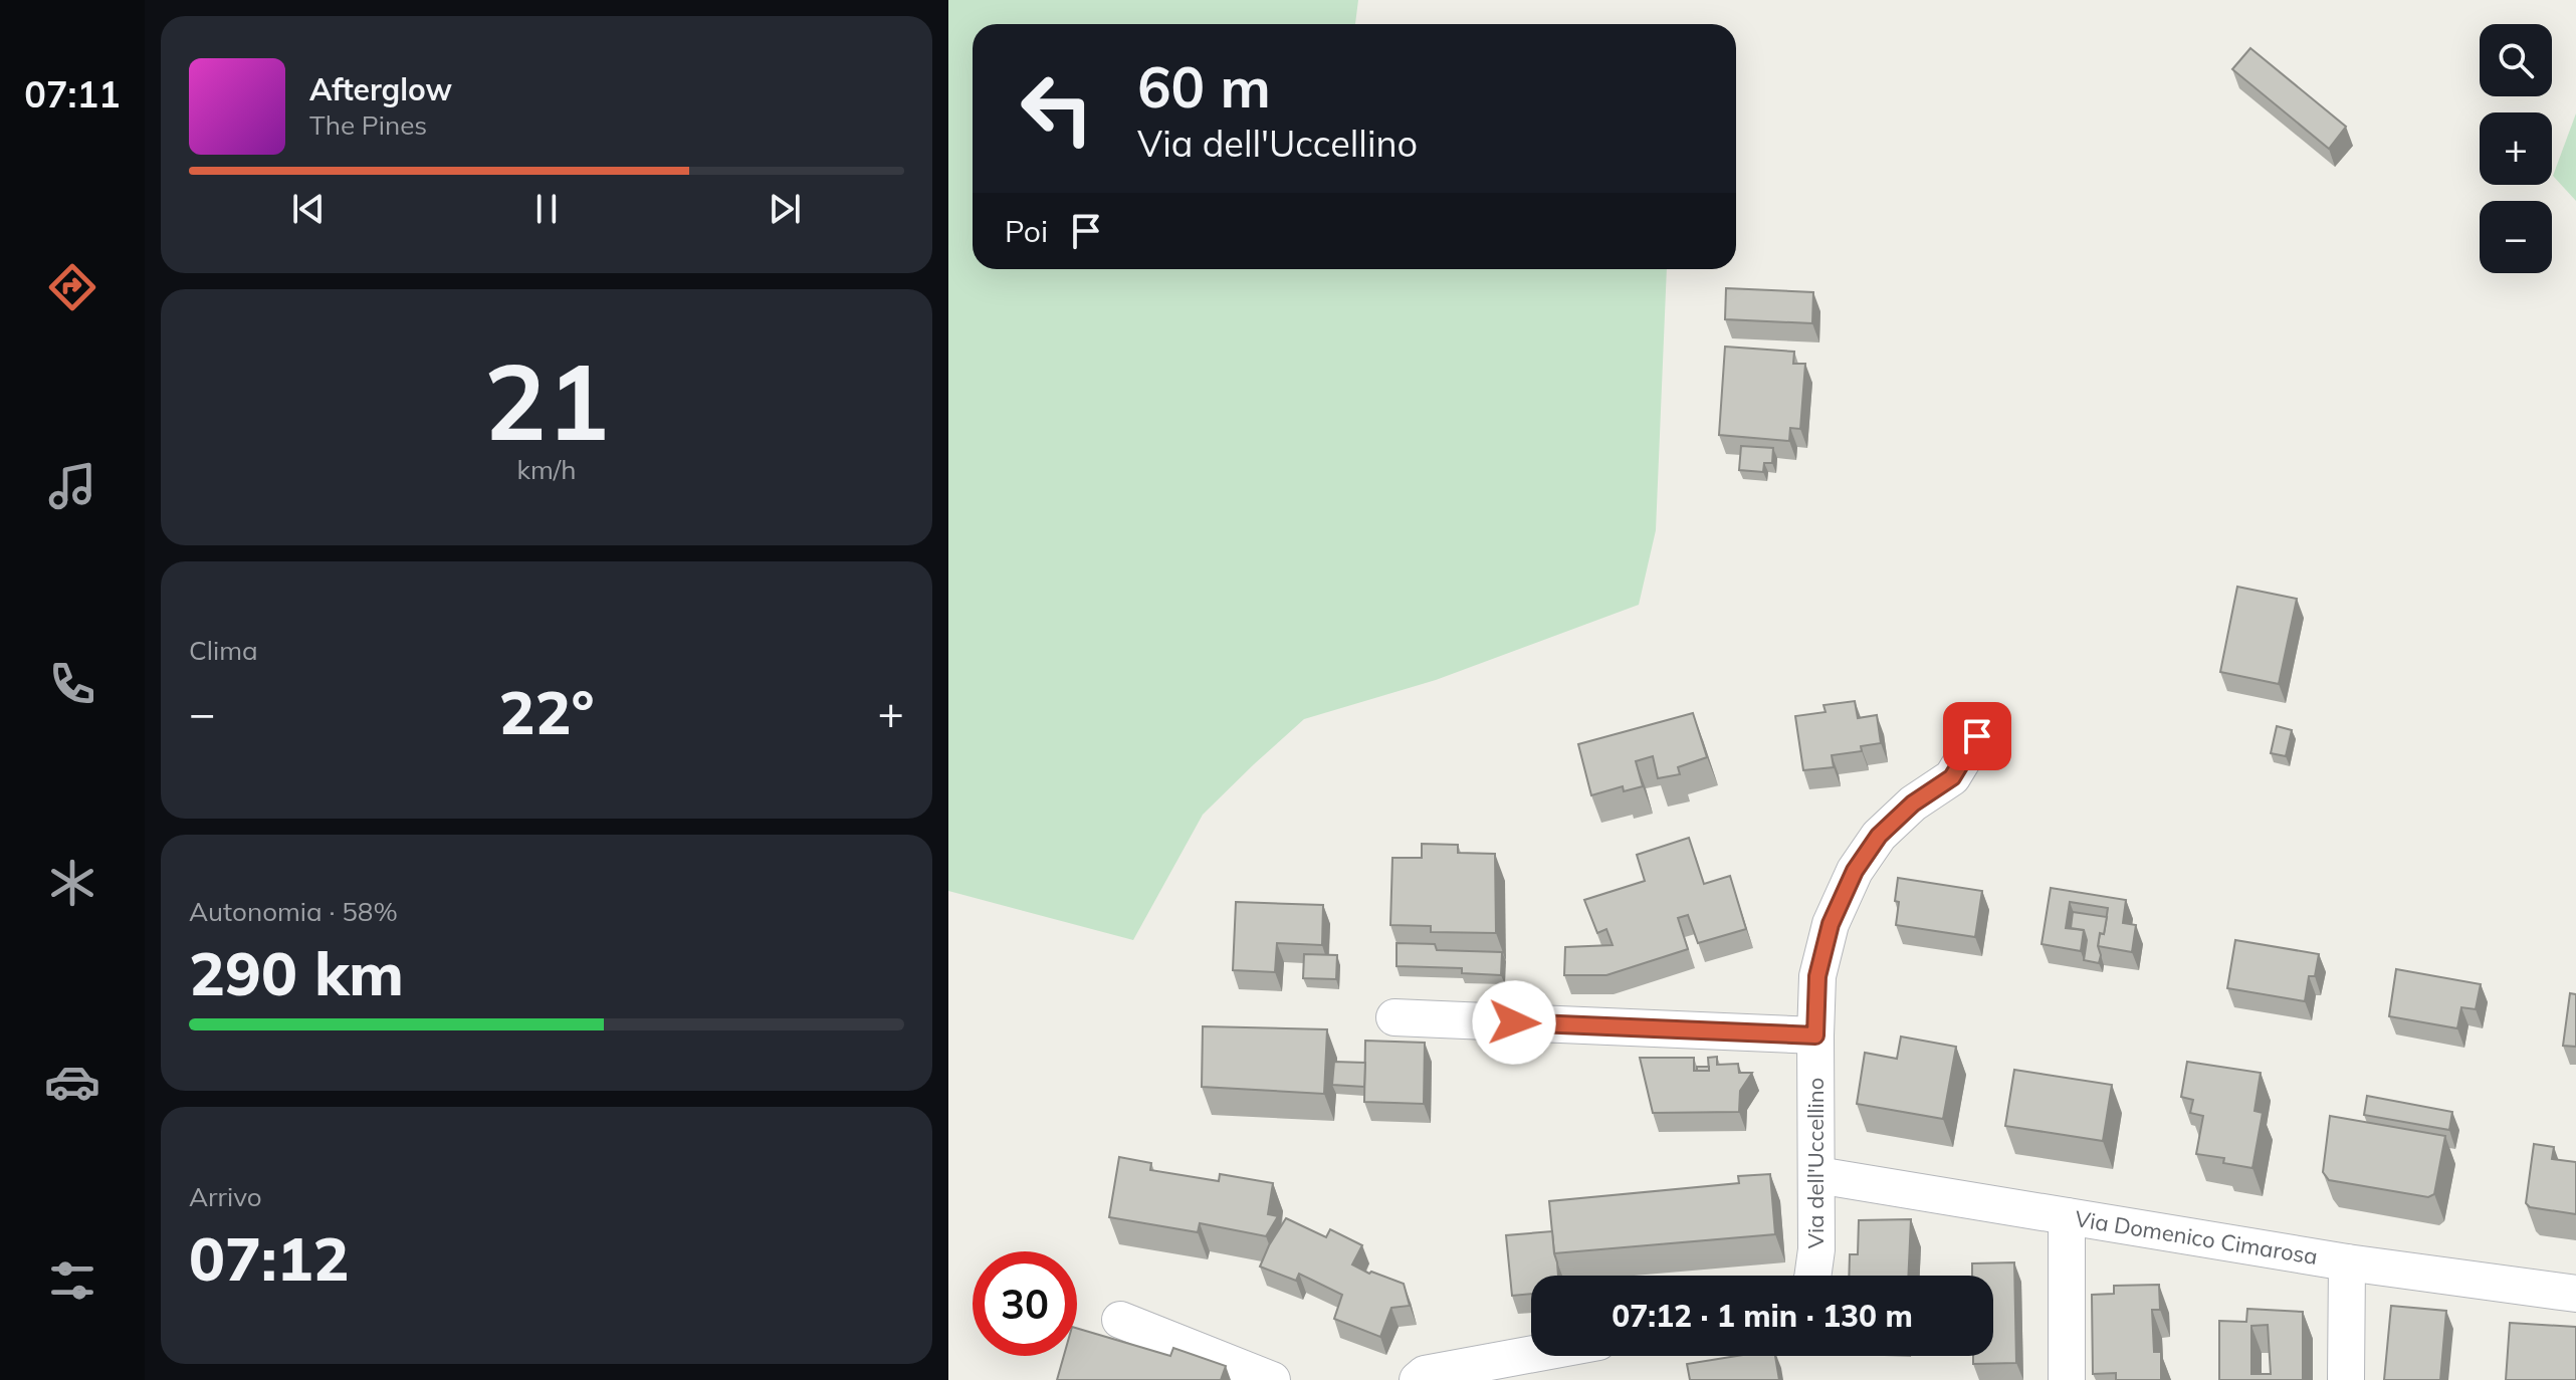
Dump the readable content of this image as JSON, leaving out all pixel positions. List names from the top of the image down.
{
  "streets": {
    "street": ["Via dell'Uccellino", "Via Domenico Cimarosa"]
  },
  "crossings": [
    ["Via dell'Uccellino", "Via Domenico Cimarosa"]
  ],
  "page": {
    "tabs": "07:11",
    "map_buttons": ["+", "−"],
    "turn": ["60 m", "Via dell'Uccellino"],
    "song": ["Afterglow", "The Pines"],
    "then": "Poi",
    "tile": [
      ["21", "km/h"],
      "Clima",
      ["Autonomia · 58%", "290 km"],
      ["Arrivo", "07:12"]
    ],
    "heat": ["−", "22°", "+"],
    "limit": "30",
    "trip": "07:12 · 1 min · 130 m"
  }
}
